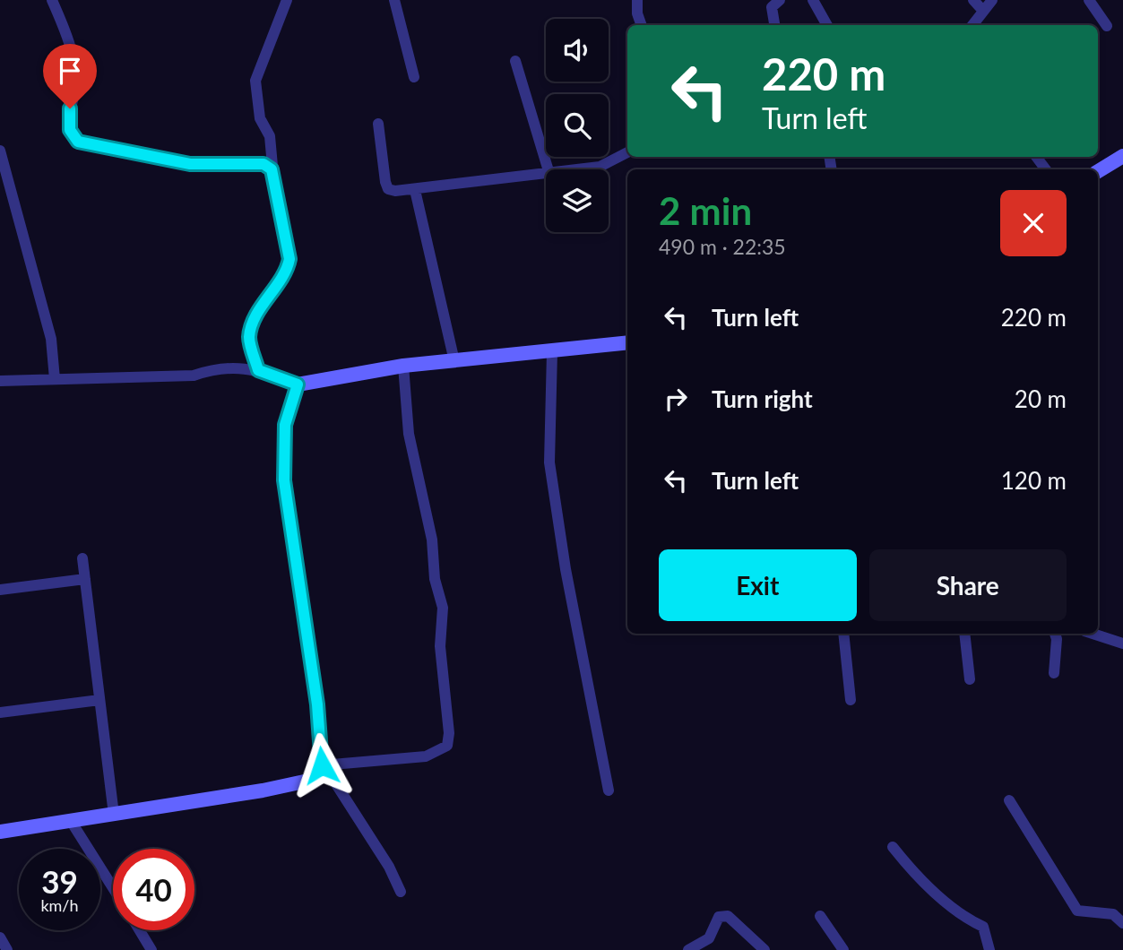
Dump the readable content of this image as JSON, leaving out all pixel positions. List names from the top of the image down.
{
  "page": {
    "turn": ["220 m", "Turn left"],
    "heading": ["2 min", "490 m · 22:35"],
    "list": [
      {
        "name": "Turn left",
        "value": "220 m"
      },
      {
        "name": "Turn right",
        "value": "20 m"
      },
      {
        "name": "Turn left",
        "value": "120 m"
      }
    ],
    "buttons": ["Exit", "Share"],
    "speed": "39 km/h",
    "limit": "40"
  }
}
